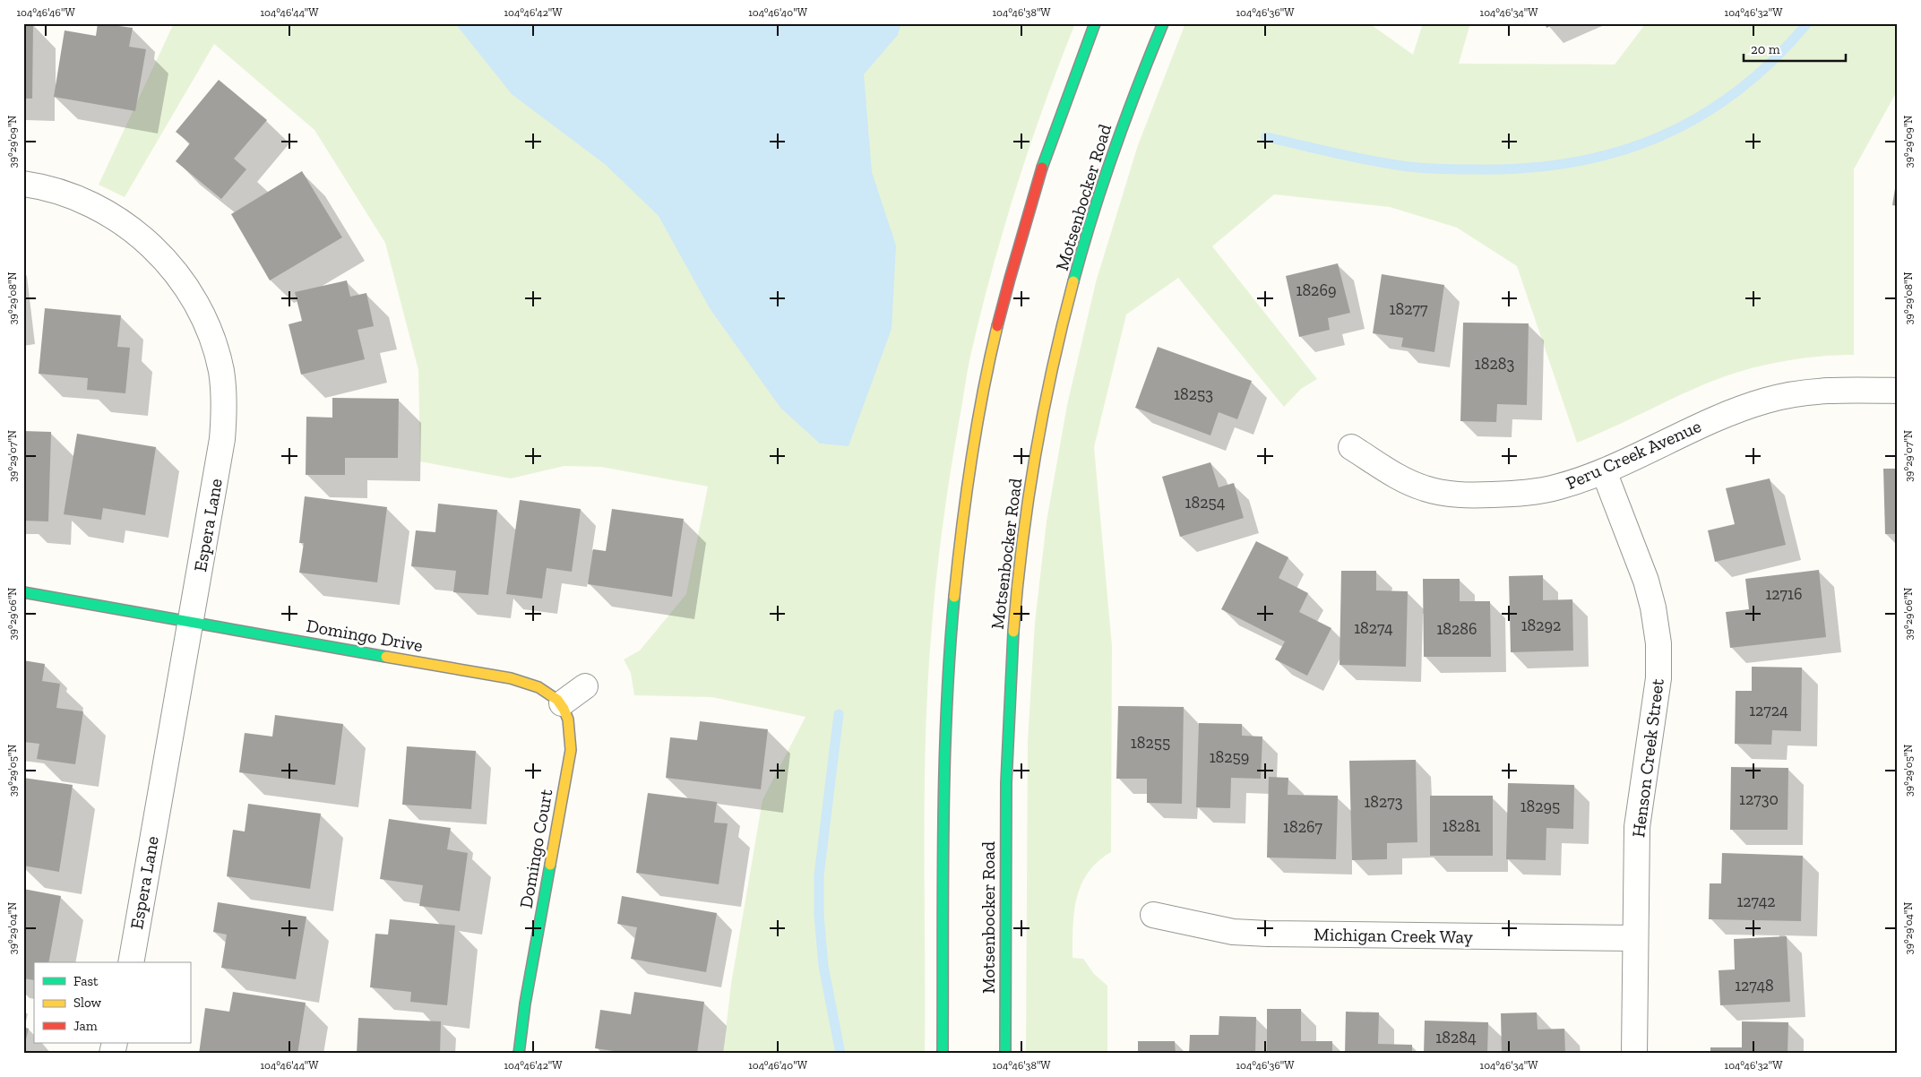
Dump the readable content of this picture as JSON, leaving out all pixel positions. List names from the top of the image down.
{
  "streets": {
    "main road": ["Motsenbocker Road", "Domingo Drive", "Domingo Court"],
    "street": [
      "Peru Creek Avenue",
      "Espera Lane",
      "Henson Creek Street",
      "Michigan Creek Way"
    ]
  },
  "crossings": [
    ["Peru Creek Avenue", "Henson Creek Street"],
    ["Espera Lane", "Domingo Drive"],
    ["Domingo Drive", "Domingo Court"],
    ["Henson Creek Street", "Michigan Creek Way"]
  ],
  "house_numbers": [
    "18269",
    "18277",
    "18283",
    "18253",
    "18254",
    "12716",
    "18292",
    "18274",
    "18286",
    "12724",
    "18255",
    "18259",
    "12730",
    "18273",
    "18295",
    "18281",
    "18267",
    "12742",
    "12748",
    "18284"
  ],
  "legend": ["Fast", "Slow", "Jam"],
  "scale_bar": "20 m",
  "coordinates": [
    "104°46'46\"W",
    "104°46'44\"W",
    "104°46'42\"W",
    "104°46'40\"W",
    "104°46'38\"W",
    "104°46'36\"W",
    "104°46'34\"W",
    "104°46'32\"W",
    "39°29'09\"N",
    "39°29'08\"N",
    "39°29'07\"N",
    "39°29'06\"N",
    "39°29'05\"N",
    "39°29'04\"N"
  ]
}
